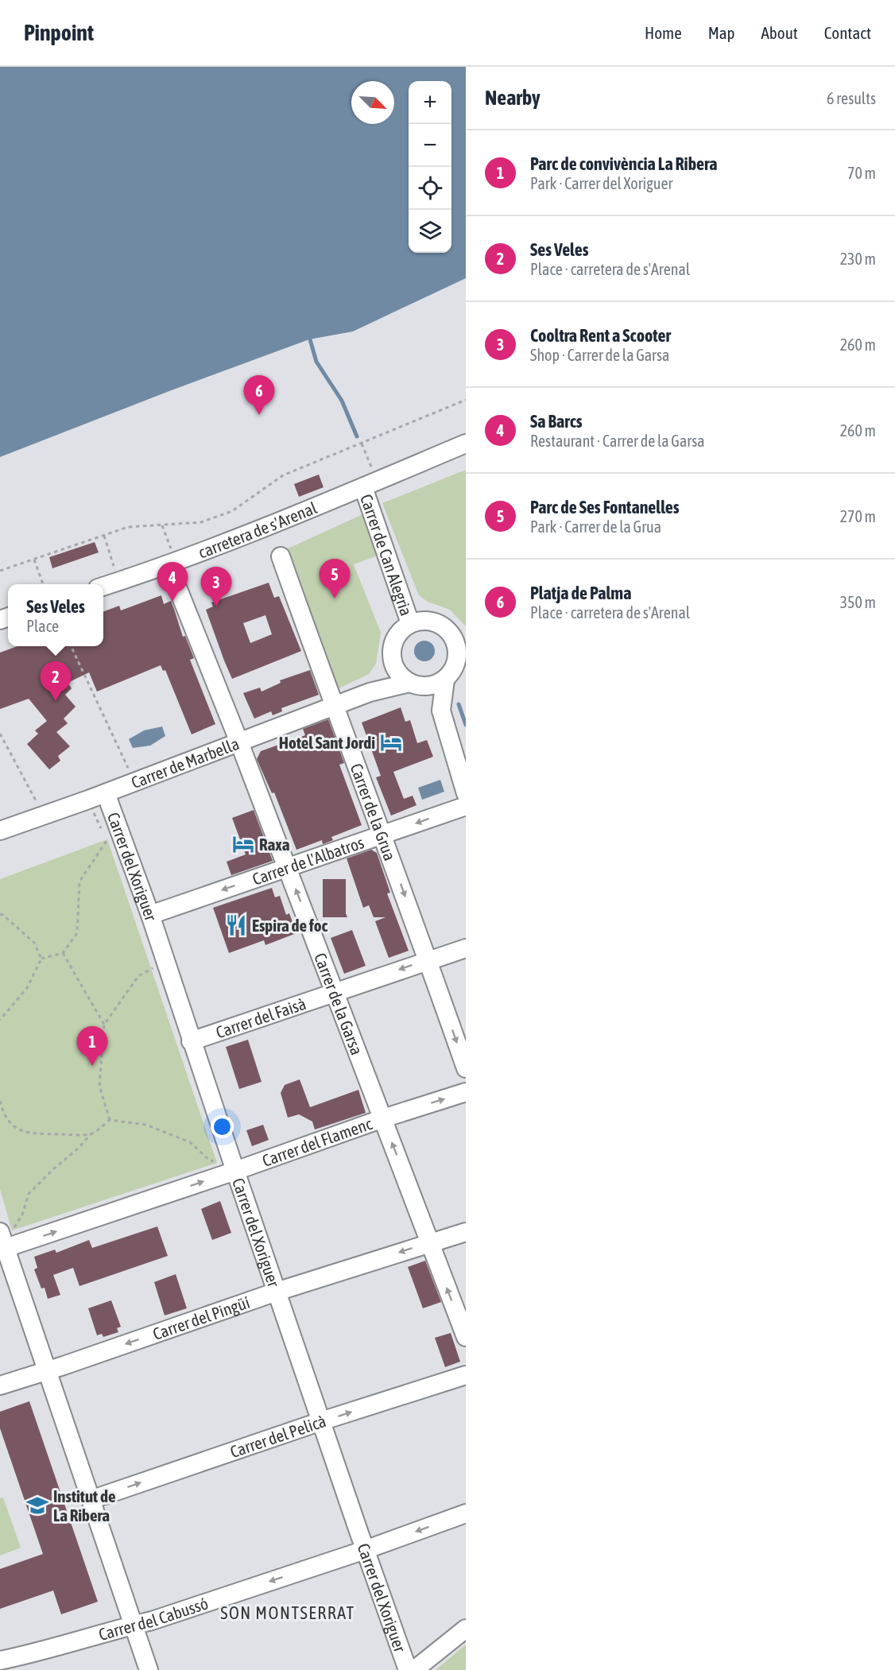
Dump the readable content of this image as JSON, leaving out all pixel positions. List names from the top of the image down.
{
  "streets": {
    "street": [
      "carretera de s'Arenal",
      "Carrer de Can Alegria",
      "Carrer de Marbella",
      "Carrer de la Grua",
      "Carrer de l'Albatros",
      "Carrer del Xoriguer",
      "Carrer de la Garsa",
      "Carrer del Faisà",
      "Carrer del Flamenc",
      "Carrer del Pingüí",
      "Carrer del Pelicà",
      "Carrer del Cabussó"
    ]
  },
  "crossings": [
    ["carretera de s'Arenal", "Carrer de Can Alegria"],
    ["carretera de s'Arenal", "Carrer de la Garsa"],
    ["Carrer de Can Alegria", "Carrer de Marbella"],
    ["Carrer de Marbella", "Carrer de la Grua"],
    ["Carrer de Marbella", "Carrer del Xoriguer"],
    ["Carrer de Marbella", "Carrer de la Garsa"],
    ["Carrer de la Grua", "Carrer de l'Albatros"],
    ["Carrer de la Grua", "Carrer del Faisà"],
    ["Carrer de l'Albatros", "Carrer del Xoriguer"],
    ["Carrer de l'Albatros", "Carrer de la Garsa"],
    ["Carrer del Xoriguer", "Carrer del Faisà"],
    ["Carrer del Xoriguer", "Carrer del Flamenc"],
    ["Carrer del Xoriguer", "Carrer del Pingüí"],
    ["Carrer del Xoriguer", "Carrer del Pelicà"],
    ["Carrer del Xoriguer", "Carrer del Cabussó"],
    ["Carrer de la Garsa", "Carrer del Faisà"],
    ["Carrer de la Garsa", "Carrer del Flamenc"],
    ["Carrer de la Garsa", "Carrer del Pingüí"]
  ],
  "one_way": [
    "Carrer de la Grua",
    "Carrer de l'Albatros",
    "Carrer de la Garsa",
    "Carrer del Flamenc",
    "Carrer del Pingüí",
    "Carrer del Pelicà",
    "Carrer del Cabussó"
  ],
  "districts": ["SON MONTSERRAT"],
  "places": {
    "hotel": ["Hotel Sant Jordi", "Raxa"],
    "restaurant": ["Espira de foc"],
    "school or university": ["Institut de La Ribera"]
  },
  "north": "bottom right",
  "page": {
    "header": "Pinpoint",
    "nav": [
      "Home",
      "Map",
      "About",
      "Contact"
    ],
    "heading": ["Nearby", "6 results"],
    "map_buttons": ["+", "−"],
    "list": [
      {
        "mark": "1",
        "name": "Parc de convivència La Ribera",
        "note": "Park · Carrer del Xoriguer",
        "value": "70 m"
      },
      {
        "mark": "2",
        "name": "Ses Veles",
        "note": "Place · carretera de s'Arenal",
        "value": "230 m"
      },
      {
        "mark": "3",
        "name": "Cooltra Rent a Scooter",
        "note": "Shop · Carrer de la Garsa",
        "value": "260 m"
      },
      {
        "mark": "4",
        "name": "Sa Barcs",
        "note": "Restaurant · Carrer de la Garsa",
        "value": "260 m"
      },
      {
        "mark": "5",
        "name": "Parc de Ses Fontanelles",
        "note": "Park · Carrer de la Grua",
        "value": "270 m"
      },
      {
        "mark": "6",
        "name": "Platja de Palma",
        "note": "Place · carretera de s'Arenal",
        "value": "350 m"
      }
    ],
    "pins": [
      "6",
      "5",
      "4",
      "3",
      "2",
      "1"
    ],
    "popup": ["Ses Veles", "Place"]
  }
}
